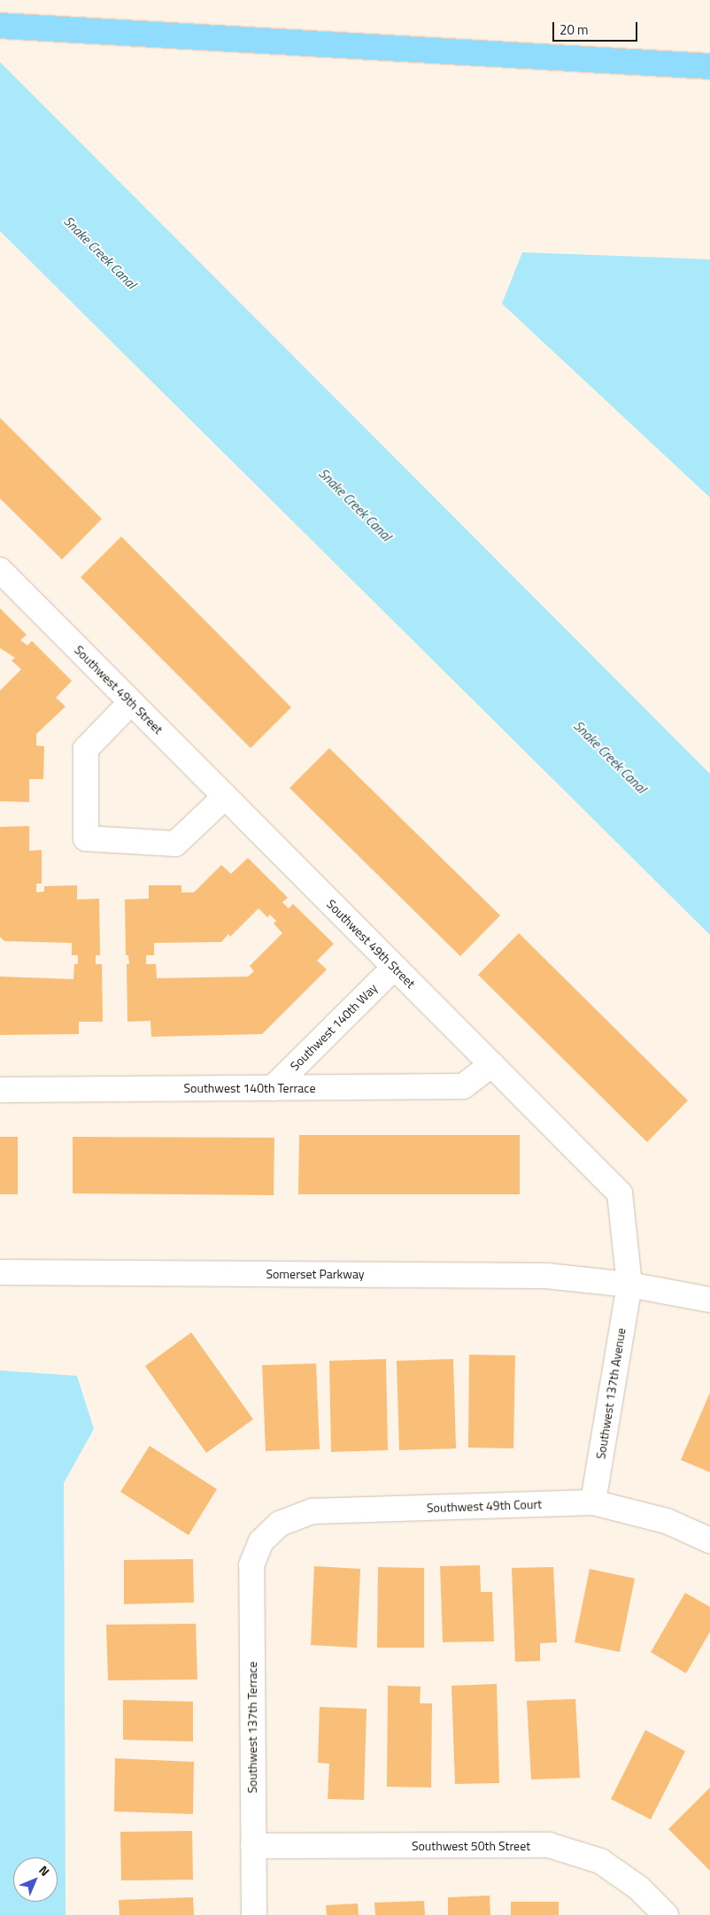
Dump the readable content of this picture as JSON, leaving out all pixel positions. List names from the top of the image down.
{
  "streets": {
    "street": [
      "Southwest 49th Street",
      "Southwest 140th Way",
      "Southwest 140th Terrace",
      "Somerset Parkway",
      "Southwest 137th Avenue",
      "Southwest 49th Court",
      "Southwest 137th Terrace",
      "Southwest 50th Street"
    ]
  },
  "crossings": [
    ["Southwest 49th Street", "Southwest 140th Way"],
    ["Southwest 49th Street", "Southwest 140th Terrace"],
    ["Southwest 49th Street", "Somerset Parkway"],
    ["Southwest 49th Street", "Southwest 137th Avenue"],
    ["Southwest 140th Way", "Southwest 140th Terrace"],
    ["Somerset Parkway", "Southwest 137th Avenue"],
    ["Southwest 137th Avenue", "Southwest 49th Court"],
    ["Southwest 49th Court", "Southwest 137th Terrace"],
    ["Southwest 137th Terrace", "Southwest 50th Street"]
  ],
  "water": ["Snake Creek Canal"],
  "scale_bar": "20 m",
  "north": "top right"
}
